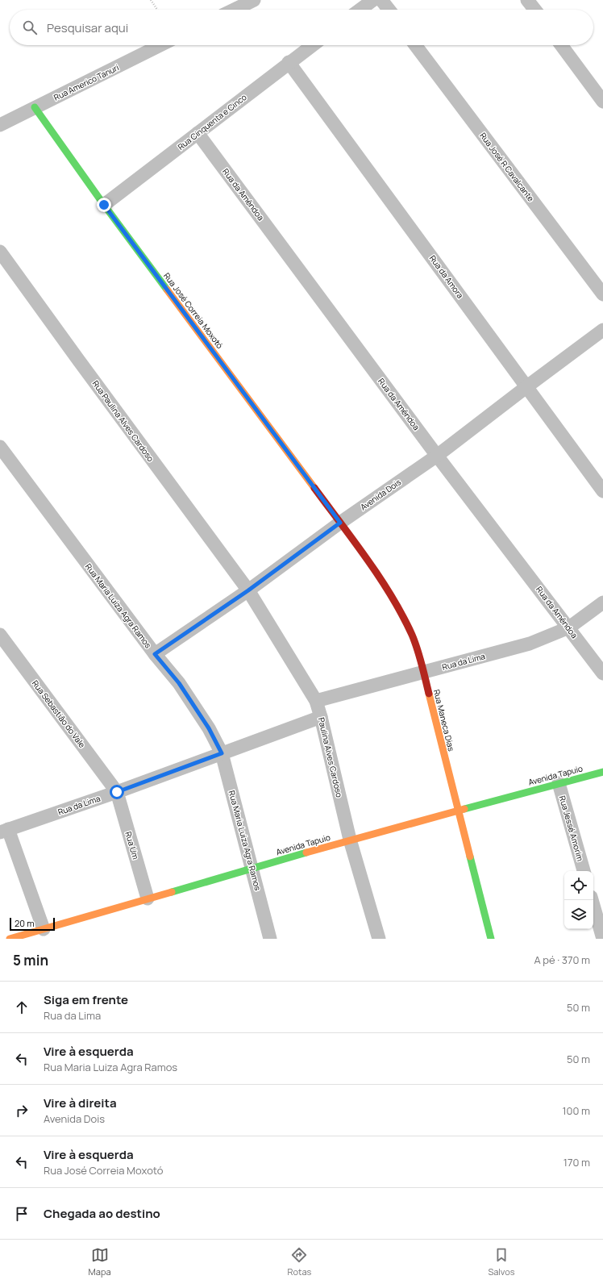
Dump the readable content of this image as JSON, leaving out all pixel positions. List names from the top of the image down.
{
  "streets": {
    "street": [
      "Rua Americo Tanuri",
      "Rua Cinquenta e Cinco",
      "Rua José R Cavalcante",
      "Rua da Amêndoa",
      "Rua da Amora",
      "Rua José Correia Moxotó",
      "Rua Paulina Alves Cardoso",
      "Avenida Dois",
      "Rua Maria Luiza Agra Ramos",
      "Rua da Lima",
      "Rua Sebastião do Vale",
      "Rua Maneca Dias",
      "Paulina Alves Cardoso",
      "Avenida Tapuio",
      "Rua Jessé Amorim",
      "Rua Um"
    ]
  },
  "crossings": [
    ["Rua Americo Tanuri", "Rua José Correia Moxotó"],
    ["Rua Cinquenta e Cinco", "Rua da Amêndoa"],
    ["Rua Cinquenta e Cinco", "Rua da Amora"],
    ["Rua Cinquenta e Cinco", "Rua José Correia Moxotó"],
    ["Rua da Amêndoa", "Avenida Dois"],
    ["Rua da Amêndoa", "Rua da Lima"],
    ["Rua da Amora", "Avenida Dois"],
    ["Rua José Correia Moxotó", "Avenida Dois"],
    ["Rua José Correia Moxotó", "Rua Maneca Dias"],
    ["Rua Paulina Alves Cardoso", "Avenida Dois"],
    ["Rua Paulina Alves Cardoso", "Paulina Alves Cardoso"],
    ["Avenida Dois", "Rua Maria Luiza Agra Ramos"],
    ["Avenida Dois", "Rua Maneca Dias"],
    ["Avenida Dois", "Paulina Alves Cardoso"],
    ["Rua Maria Luiza Agra Ramos", "Rua da Lima"],
    ["Rua Maria Luiza Agra Ramos", "Avenida Tapuio"],
    ["Rua da Lima", "Rua Sebastião do Vale"],
    ["Rua da Lima", "Rua Maneca Dias"],
    ["Rua da Lima", "Paulina Alves Cardoso"],
    ["Rua da Lima", "Rua Um"],
    ["Rua Sebastião do Vale", "Rua Um"],
    ["Rua Maneca Dias", "Avenida Tapuio"],
    ["Paulina Alves Cardoso", "Avenida Tapuio"],
    ["Avenida Tapuio", "Rua Jessé Amorim"],
    ["Avenida Tapuio", "Rua Um"]
  ],
  "scale_bar": "20 m",
  "page": {
    "search": "Pesquisar aqui",
    "scale": "20 m",
    "heading": ["5 min", "A pé · 370 m"],
    "list": [
      ["Siga em frente", "Rua da Lima", "50 m"],
      ["Vire à esquerda", "Rua Maria Luiza Agra Ramos", "50 m"],
      ["Vire à direita", "Avenida Dois", "100 m"],
      ["Vire à esquerda", "Rua José Correia Moxotó", "170 m"],
      "Chegada ao destino"
    ],
    "nav": ["Mapa", "Rotas", "Salvos"]
  }
}
